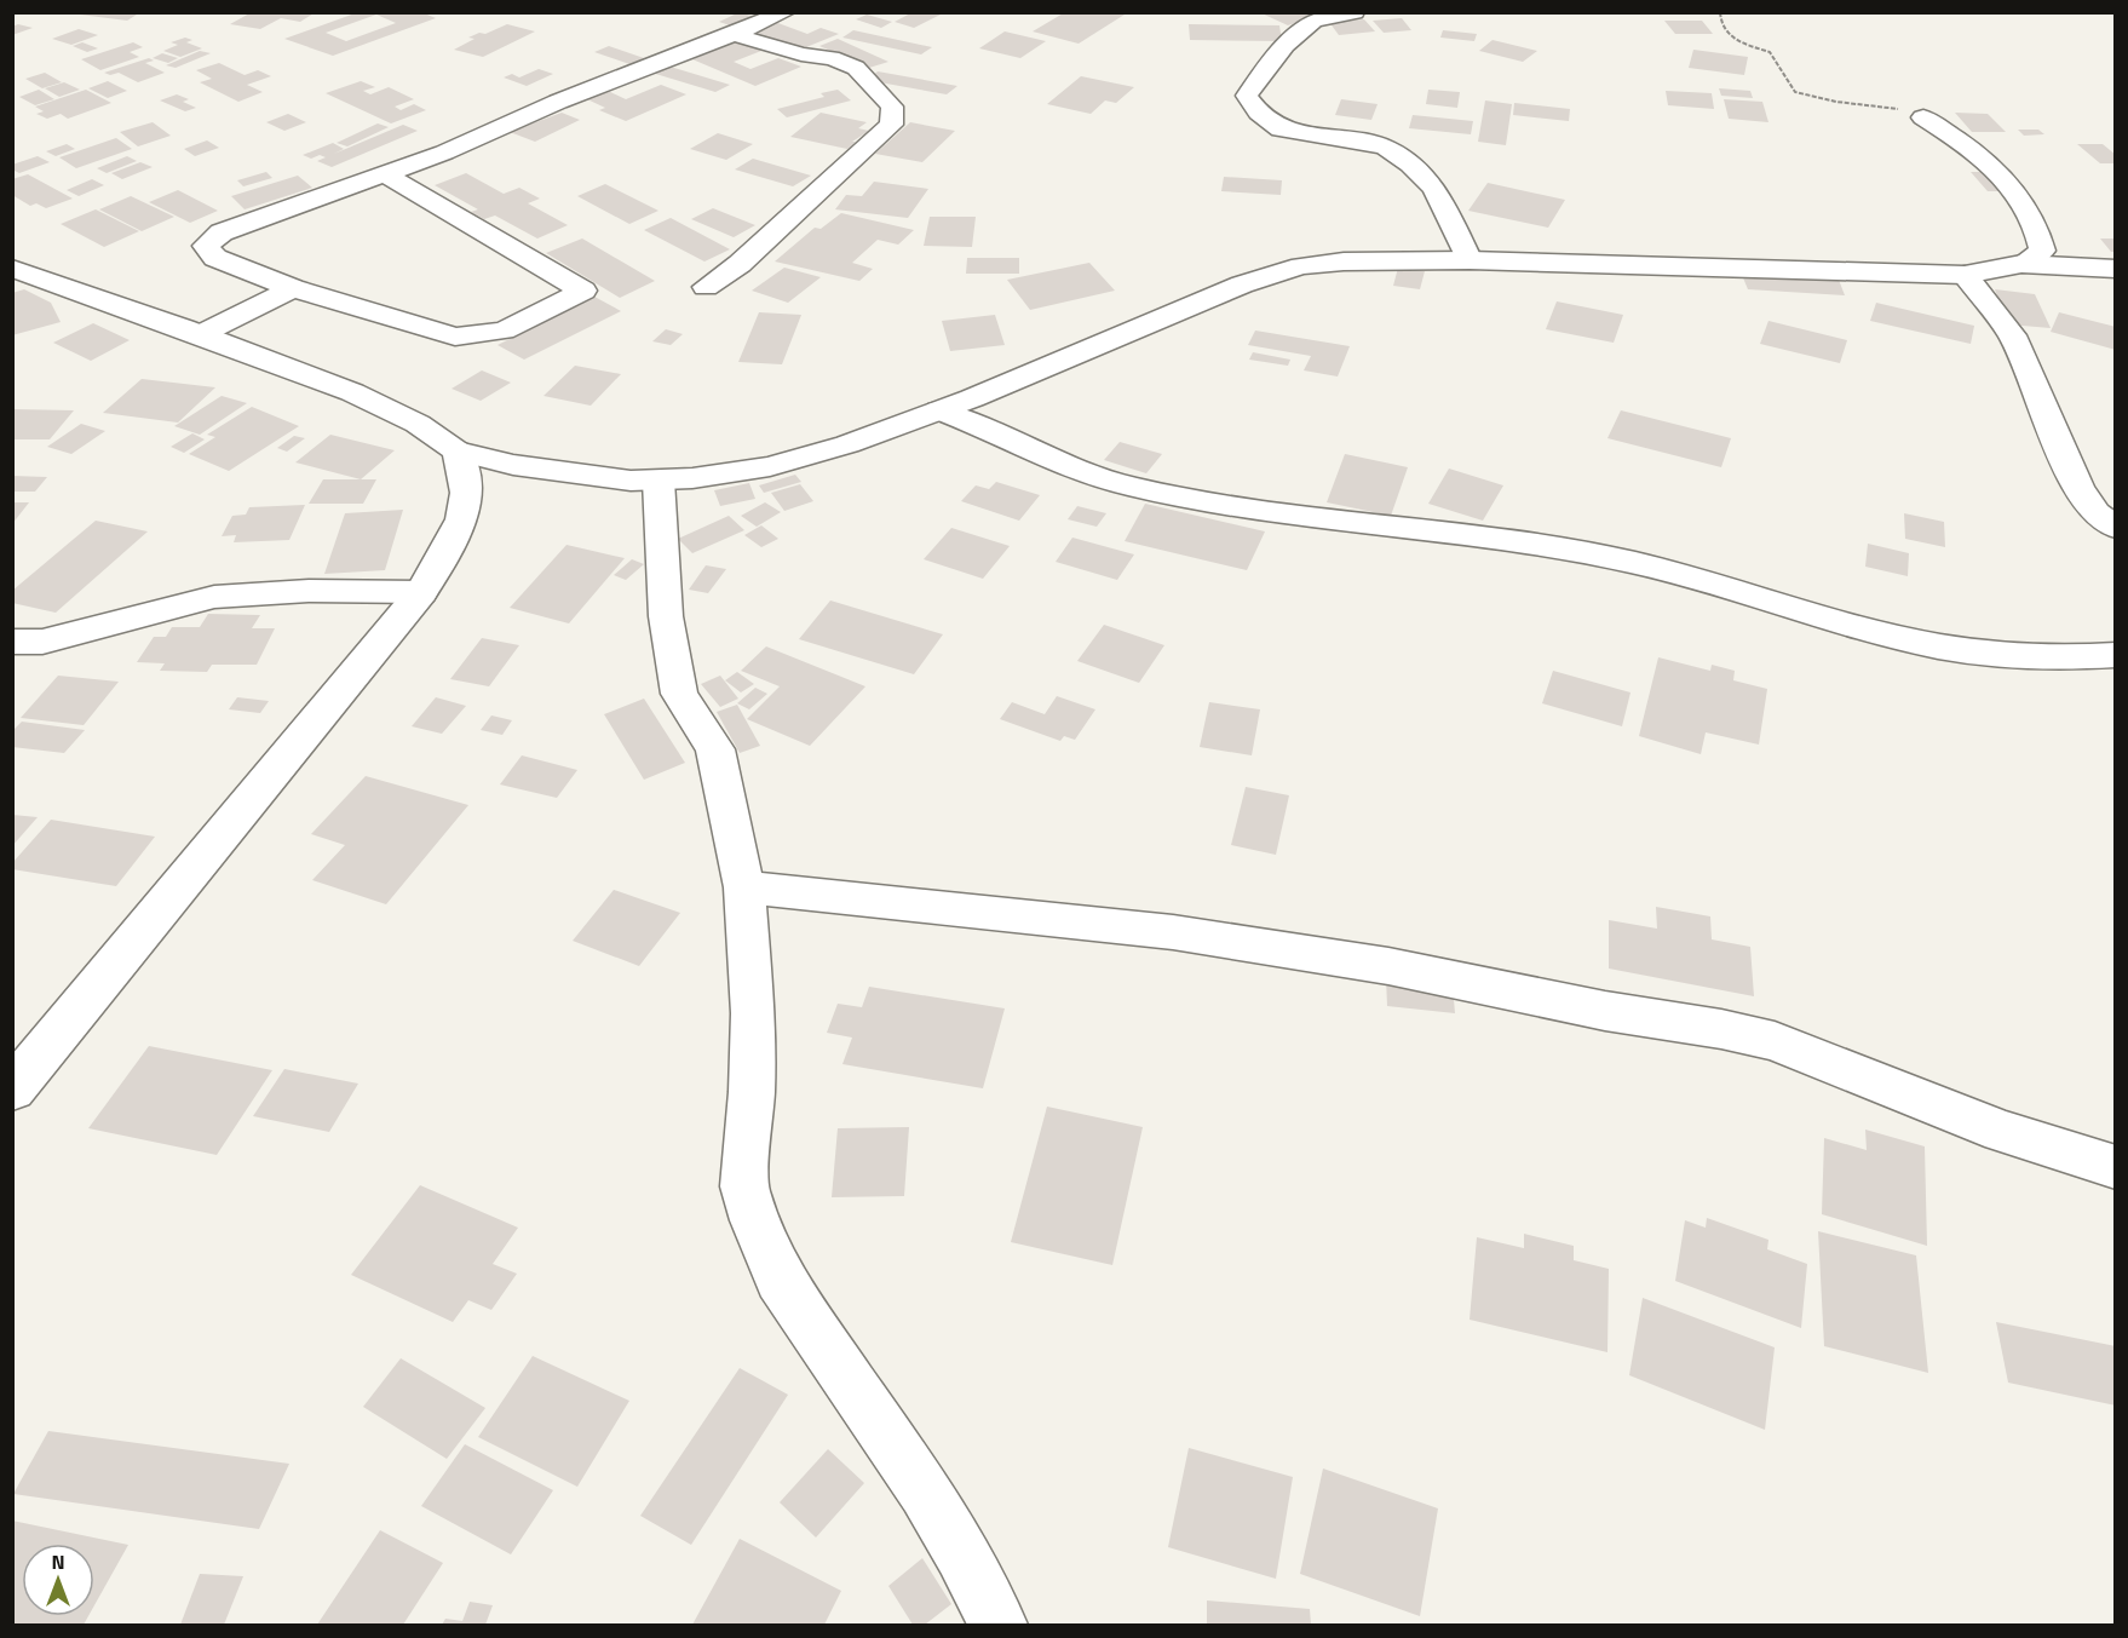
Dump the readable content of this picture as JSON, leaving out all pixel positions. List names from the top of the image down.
{
  "north": "top"
}
